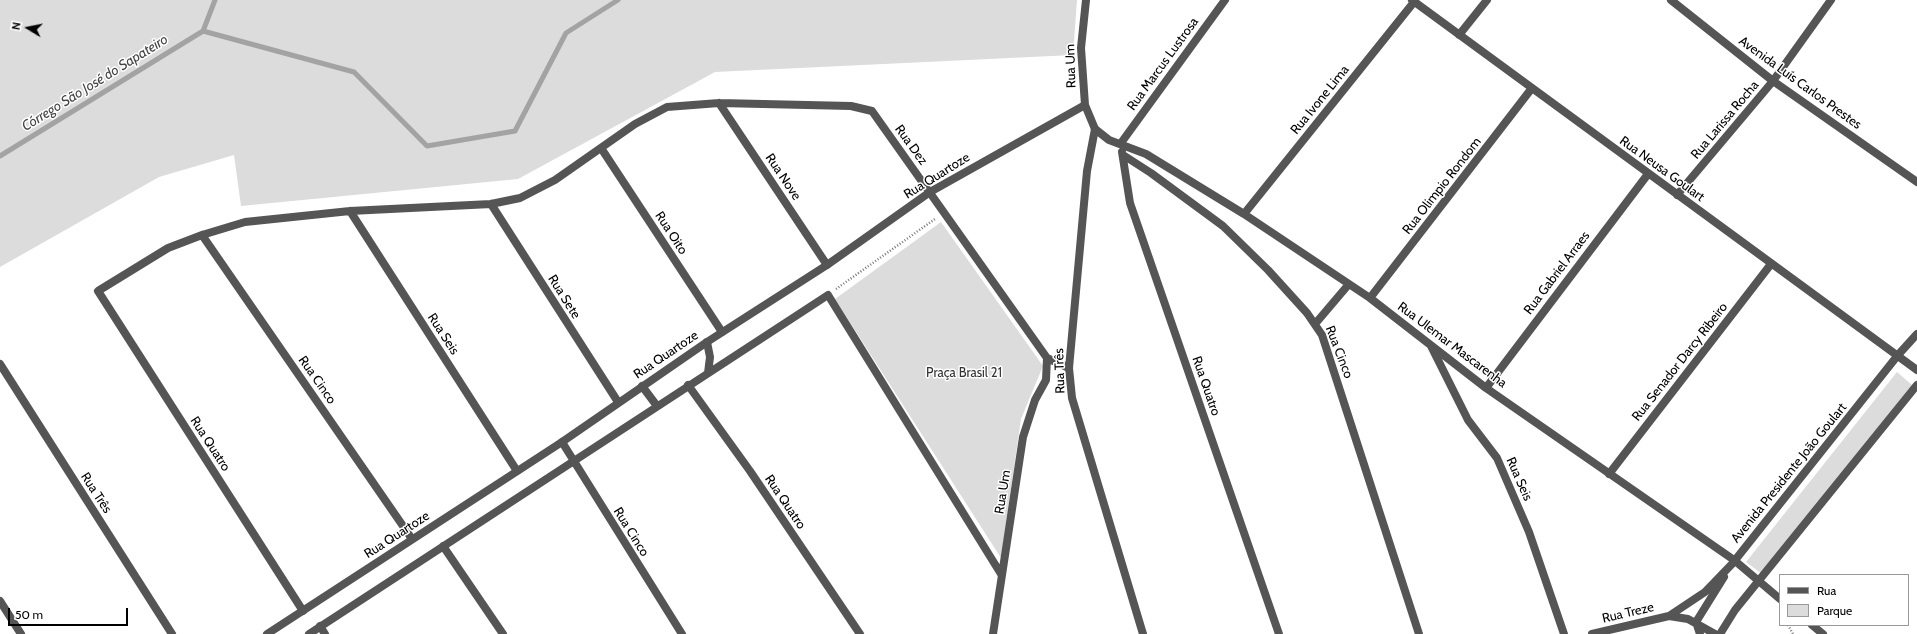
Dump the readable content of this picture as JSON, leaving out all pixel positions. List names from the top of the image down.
{
  "streets": {
    "street": [
      "Rua Marcus Lustrosa",
      "Rua Um",
      "Avenida Luís Carlos Prestes",
      "Rua Ivone Lima",
      "Rua Larissa Rocha",
      "Rua Dez",
      "Rua Neusa Goulart",
      "Rua Quartoze",
      "Rua Nove",
      "Rua Olimpio Rondom",
      "Rua Oito",
      "Rua Gabriel Arraes",
      "Rua Sete",
      "Rua Seis",
      "Rua Ulemar Mascarenha",
      "Rua Cinco",
      "Rua Senador Darcy Ribeiro",
      "Rua Três",
      "Rua Quatro",
      "Avenida Presidente João Goulart",
      "Rua Treze"
    ]
  },
  "crossings": [
    ["Rua Marcus Lustrosa", "Rua Ulemar Mascarenha"],
    ["Rua Marcus Lustrosa", "Rua Quatro"],
    ["Rua Um", "Rua Dez"],
    ["Rua Um", "Rua Quartoze"],
    ["Rua Um", "Rua Três"],
    ["Avenida Luís Carlos Prestes", "Rua Larissa Rocha"],
    ["Rua Ivone Lima", "Rua Neusa Goulart"],
    ["Rua Ivone Lima", "Rua Ulemar Mascarenha"],
    ["Rua Larissa Rocha", "Rua Neusa Goulart"],
    ["Rua Dez", "Rua Quartoze"],
    ["Rua Dez", "Rua Nove"],
    ["Rua Neusa Goulart", "Rua Olimpio Rondom"],
    ["Rua Neusa Goulart", "Rua Gabriel Arraes"],
    ["Rua Neusa Goulart", "Rua Senador Darcy Ribeiro"],
    ["Rua Neusa Goulart", "Avenida Presidente João Goulart"],
    ["Rua Quartoze", "Rua Nove"],
    ["Rua Quartoze", "Rua Oito"],
    ["Rua Quartoze", "Rua Sete"],
    ["Rua Quartoze", "Rua Seis"],
    ["Rua Quartoze", "Rua Cinco"],
    ["Rua Quartoze", "Rua Quatro"],
    ["Rua Olimpio Rondom", "Rua Ulemar Mascarenha"],
    ["Rua Gabriel Arraes", "Rua Ulemar Mascarenha"],
    ["Rua Seis", "Rua Ulemar Mascarenha"],
    ["Rua Ulemar Mascarenha", "Rua Senador Darcy Ribeiro"],
    ["Rua Ulemar Mascarenha", "Rua Quatro"],
    ["Rua Ulemar Mascarenha", "Avenida Presidente João Goulart"],
    ["Rua Cinco", "Rua Quatro"],
    ["Avenida Presidente João Goulart", "Rua Treze"]
  ],
  "water": ["Córrego São José do Sapateiro"],
  "parks": ["Praça Brasil 21"],
  "legend": ["Rua", "Parque"],
  "scale_bar": "50 m",
  "north": "left"
}
